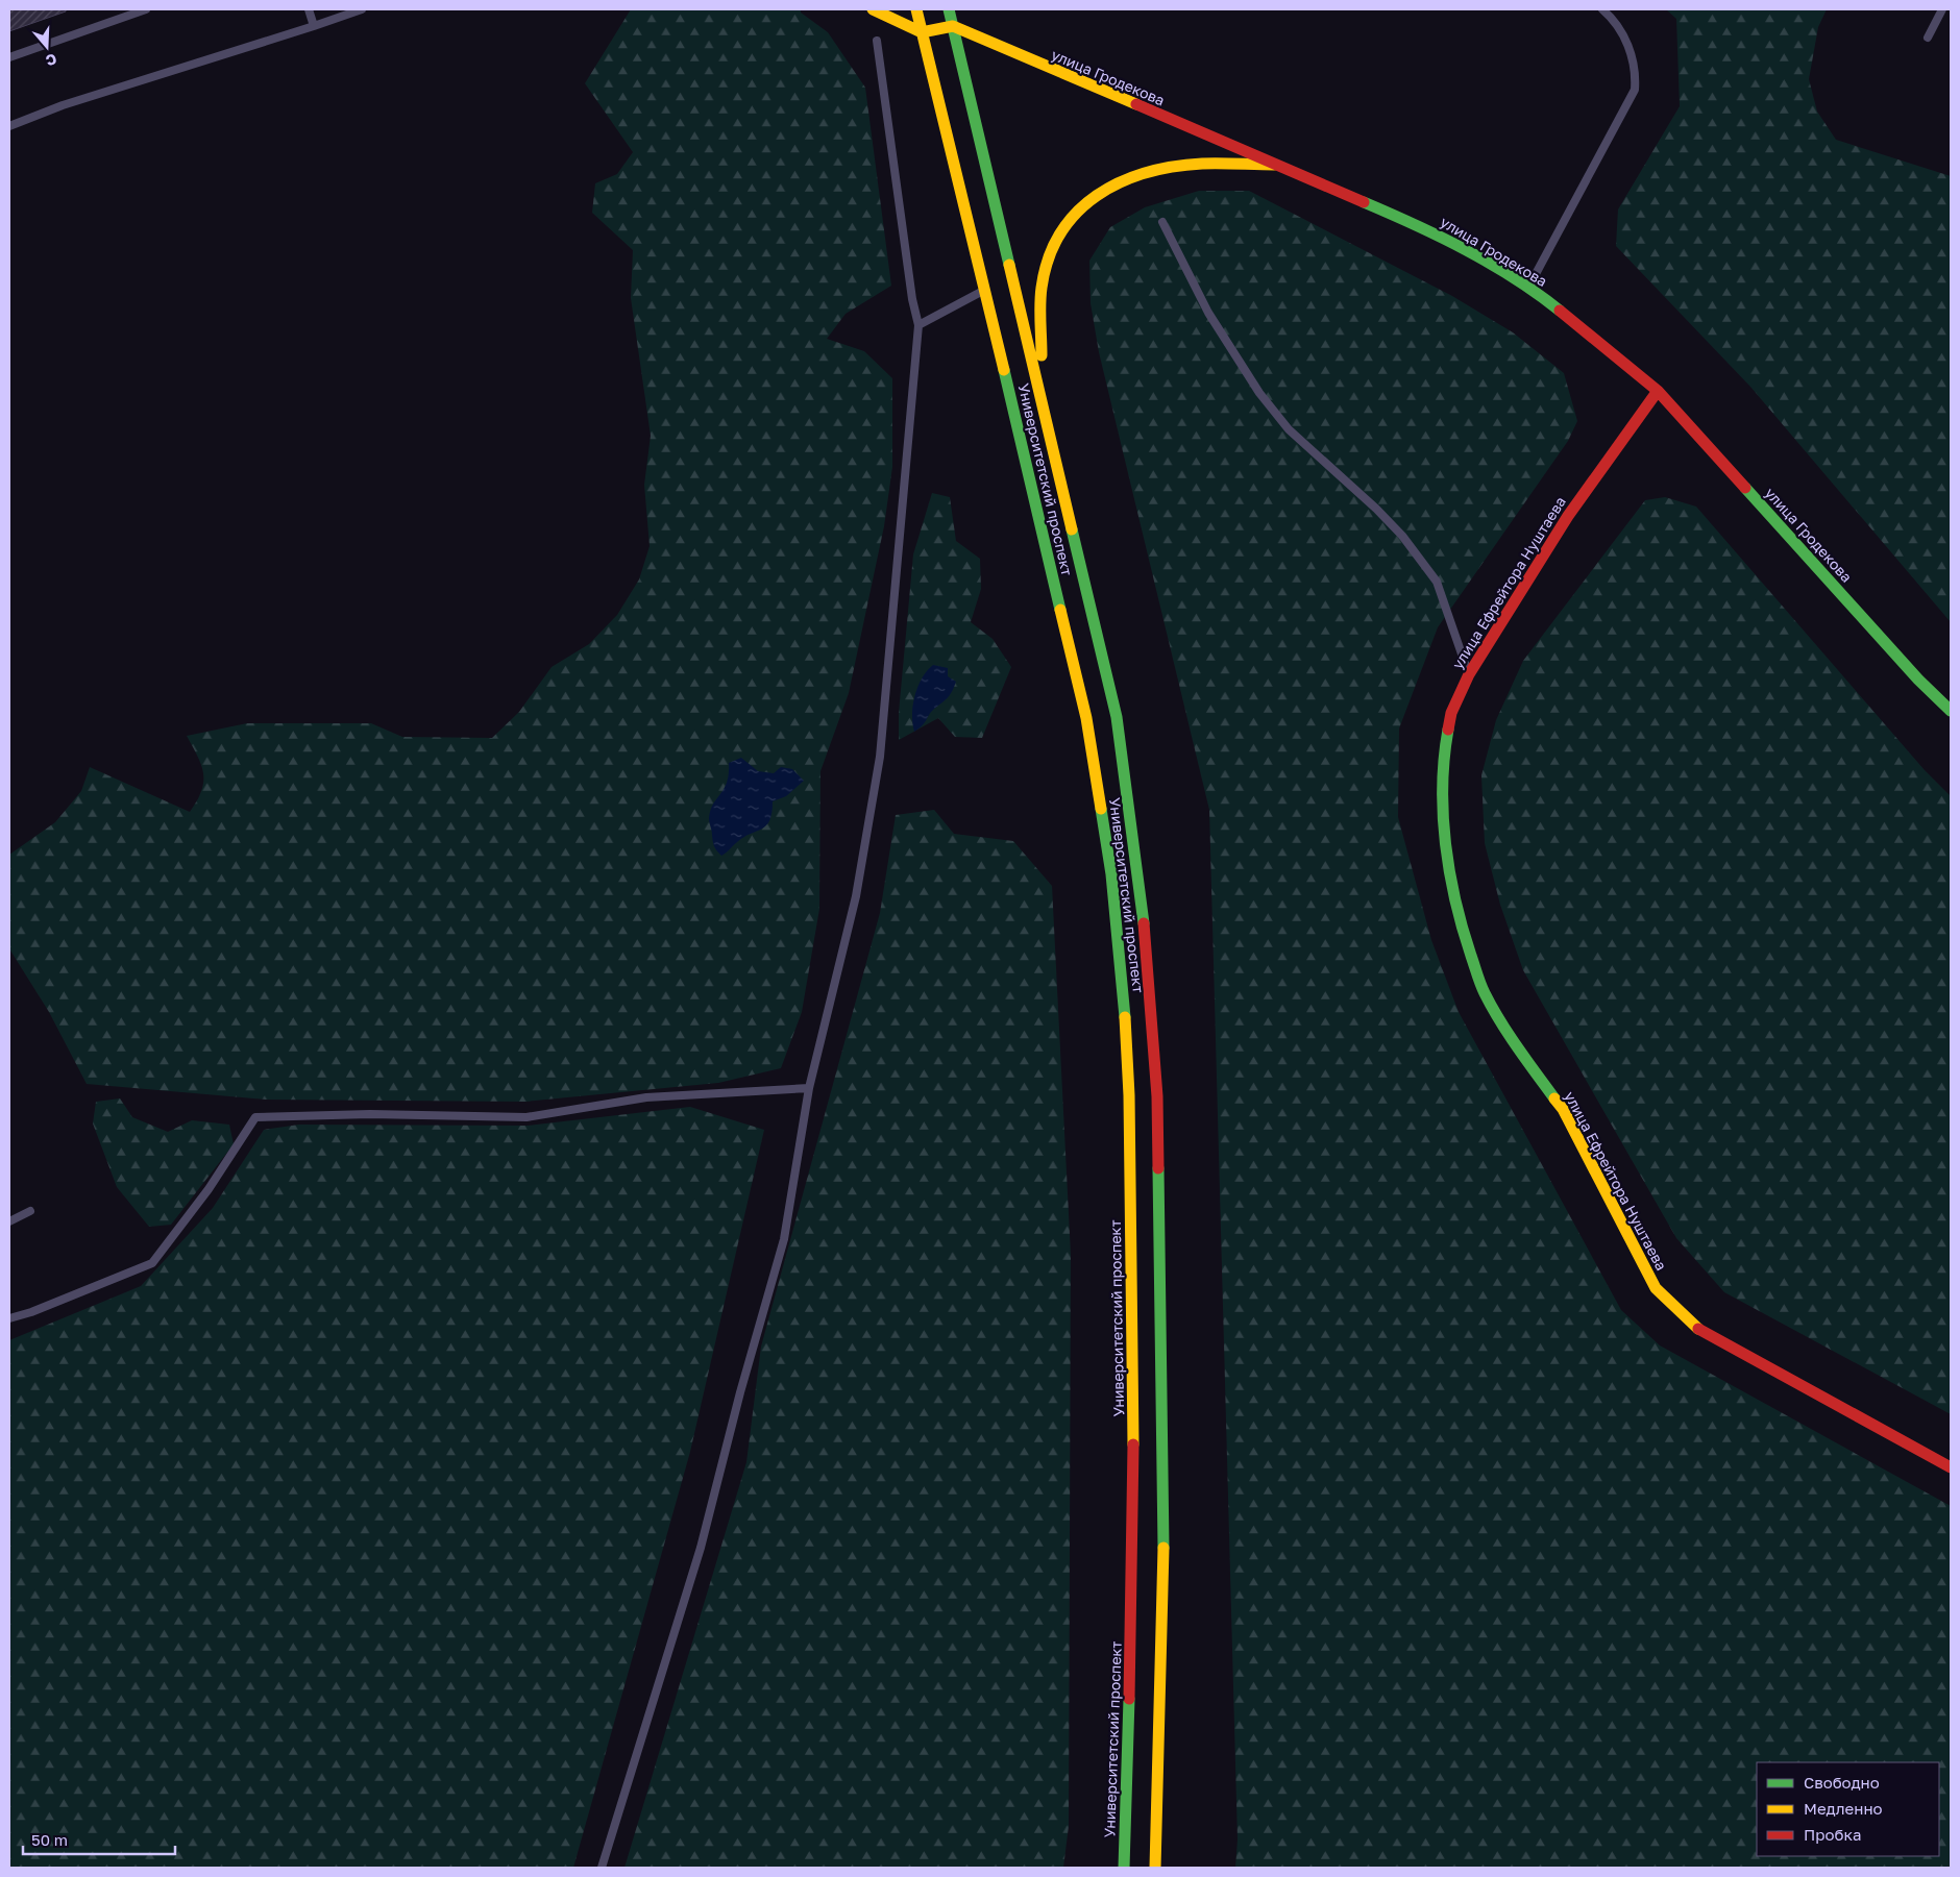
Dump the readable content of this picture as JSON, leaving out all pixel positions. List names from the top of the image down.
{
  "streets": {
    "main road": ["улица Гродекова", "Университетский проспект", "улица Ефрейтора Нуштаева"]
  },
  "crossings": [
    ["улица Гродекова", "Университетский проспект"],
    ["улица Гродекова", "улица Ефрейтора Нуштаева"]
  ],
  "legend": ["Свободно", "Медленно", "Пробка"],
  "scale_bar": "50 m",
  "north": "bottom"
}
